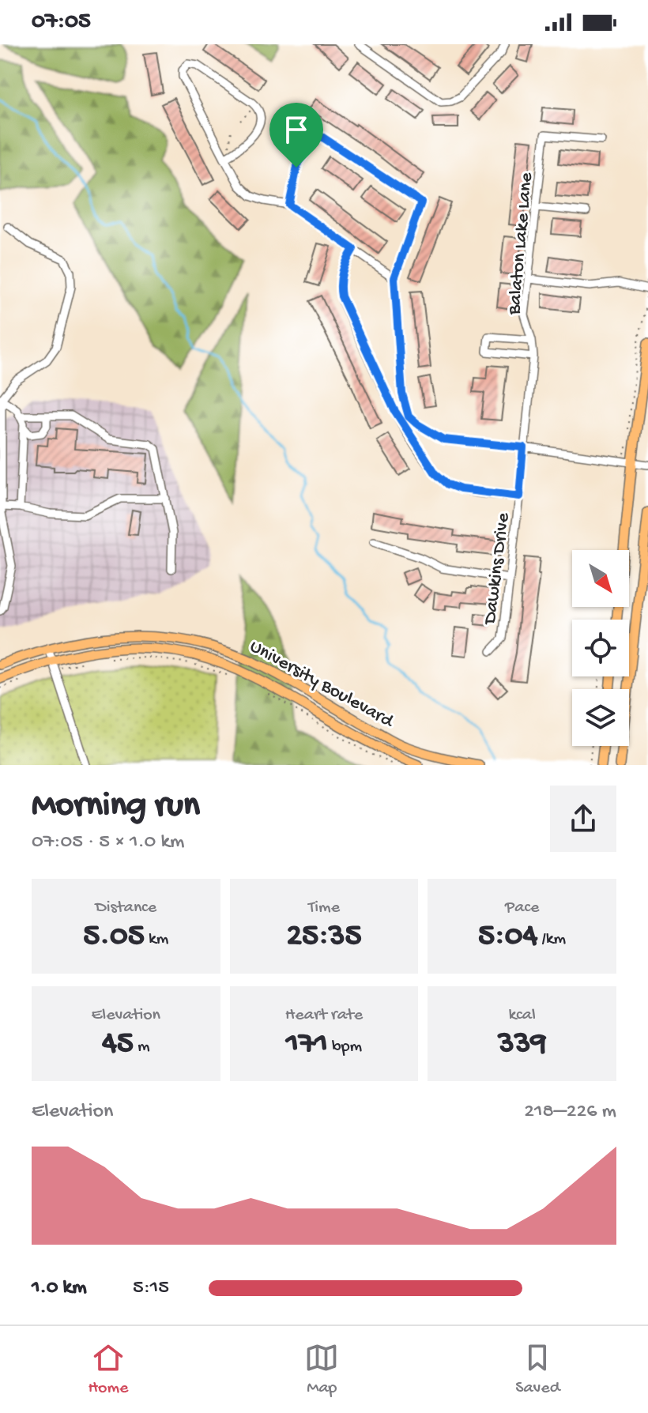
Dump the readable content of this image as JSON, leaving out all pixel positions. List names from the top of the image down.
{
  "streets": {
    "main road": ["University Boulevard"],
    "street": ["Balaton Lake Lane", "Dawkins Drive"]
  },
  "crossings": [
    ["Balaton Lake Lane", "Dawkins Drive"]
  ],
  "north": "bottom right",
  "page": {
    "status": "07:05",
    "heading": ["Morning run", "07:05 · 5 × 1.0 km"],
    "stats": [
      ["Distance", "5.05 km"],
      ["Time", "25:35"],
      ["Pace", "5:04 /km"],
      ["Elevation", "45 m"],
      ["Heart rate", "171 bpm"],
      ["kcal", "339"]
    ],
    "chart": ["Elevation", "218–226 m"],
    "list": [
      {
        "name": "1.0 km",
        "note": "5:15"
      }
    ],
    "tabs": ["Home", "Map", "Saved"]
  }
}
